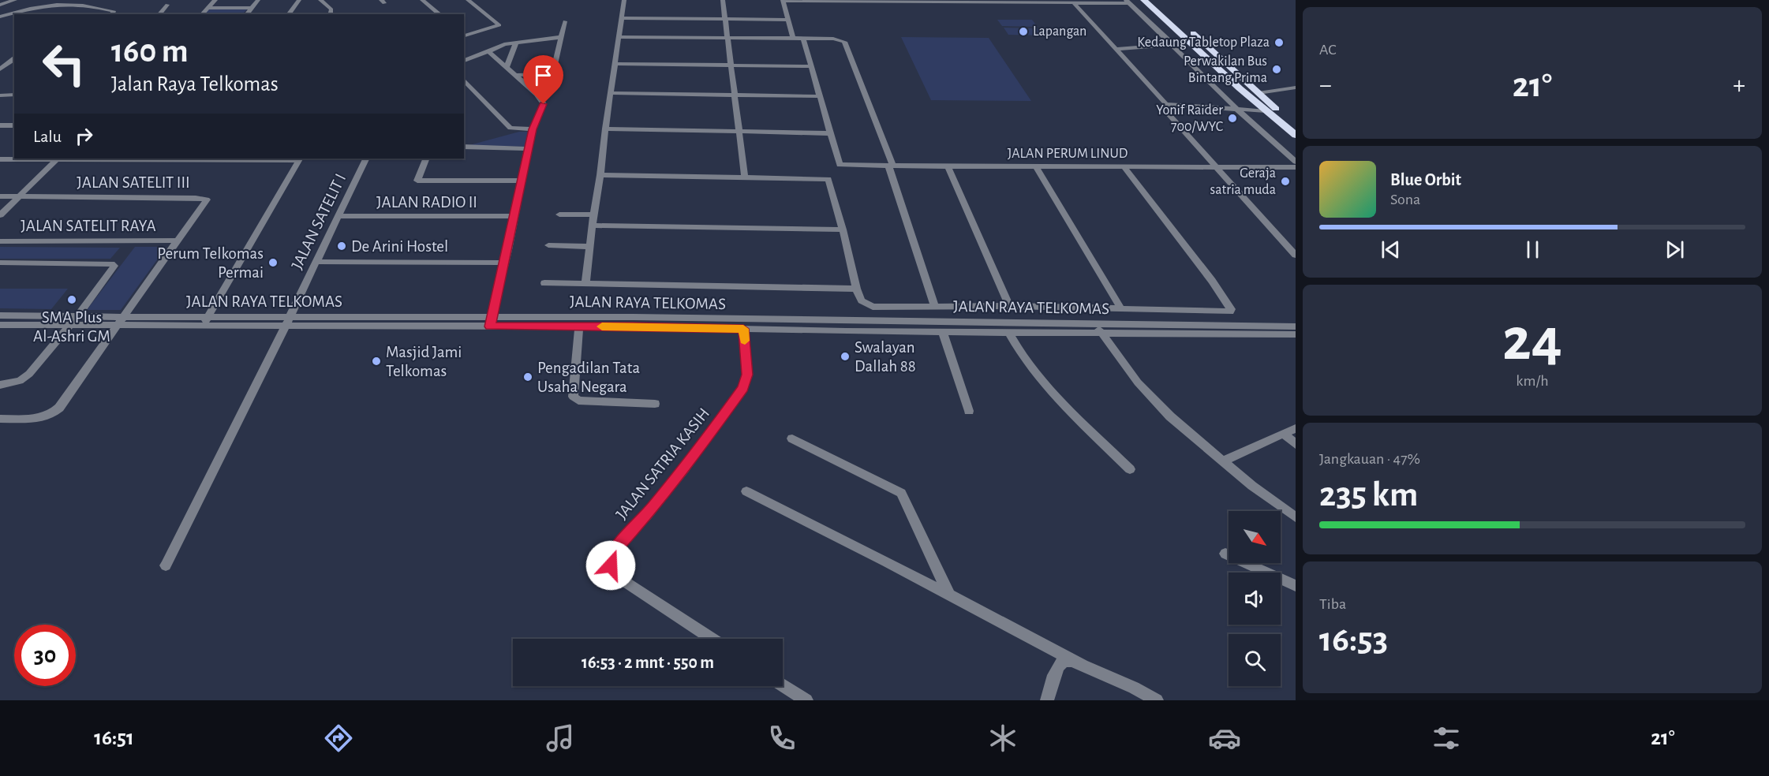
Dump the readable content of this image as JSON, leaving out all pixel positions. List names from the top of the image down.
{
  "streets": {
    "street": [
      "JALAN PERUM LINUD",
      "JALAN SATELIT III",
      "JALAN RADIO II",
      "JALAN SATELIT I",
      "JALAN SATELIT RAYA",
      "JALAN RAYA TELKOMAS",
      "JALAN SATRIA KASIH"
    ]
  },
  "crossings": [
    ["JALAN SATELIT III", "JALAN SATELIT RAYA"],
    ["JALAN SATELIT III", "JALAN RAYA TELKOMAS"],
    ["JALAN RADIO II", "JALAN SATELIT I"],
    ["JALAN SATELIT I", "JALAN RAYA TELKOMAS"],
    ["JALAN RAYA TELKOMAS", "JALAN SATRIA KASIH"]
  ],
  "places": [
    "Lapangan",
    "Kedaung Tabletop Plaza",
    "Perwakilan Bus Bintang Prima",
    "Yonif Raider 700/WYC",
    "Geraja satria muda",
    "De Arini Hostel",
    "Perum Telkomas Permai",
    "SMA Plus Al-Ashri GM",
    "Swalayan Dallah 88",
    "Masjid Jami Telkomas",
    "Pengadilan Tata Usaha Negara"
  ],
  "north": "bottom right",
  "page": {
    "tile": [
      "AC",
      ["24", "km/h"],
      ["Jangkauan · 47%", "235 km"],
      ["Tiba", "16:53"]
    ],
    "turn": ["160 m", "Jalan Raya Telkomas"],
    "heat": ["−", "21°", "+"],
    "then": "Lalu",
    "song": ["Blue Orbit", "Sona"],
    "limit": "30",
    "trip": "16:53 · 2 mnt · 550 m",
    "tabs": ["16:51", "21°"]
  }
}
